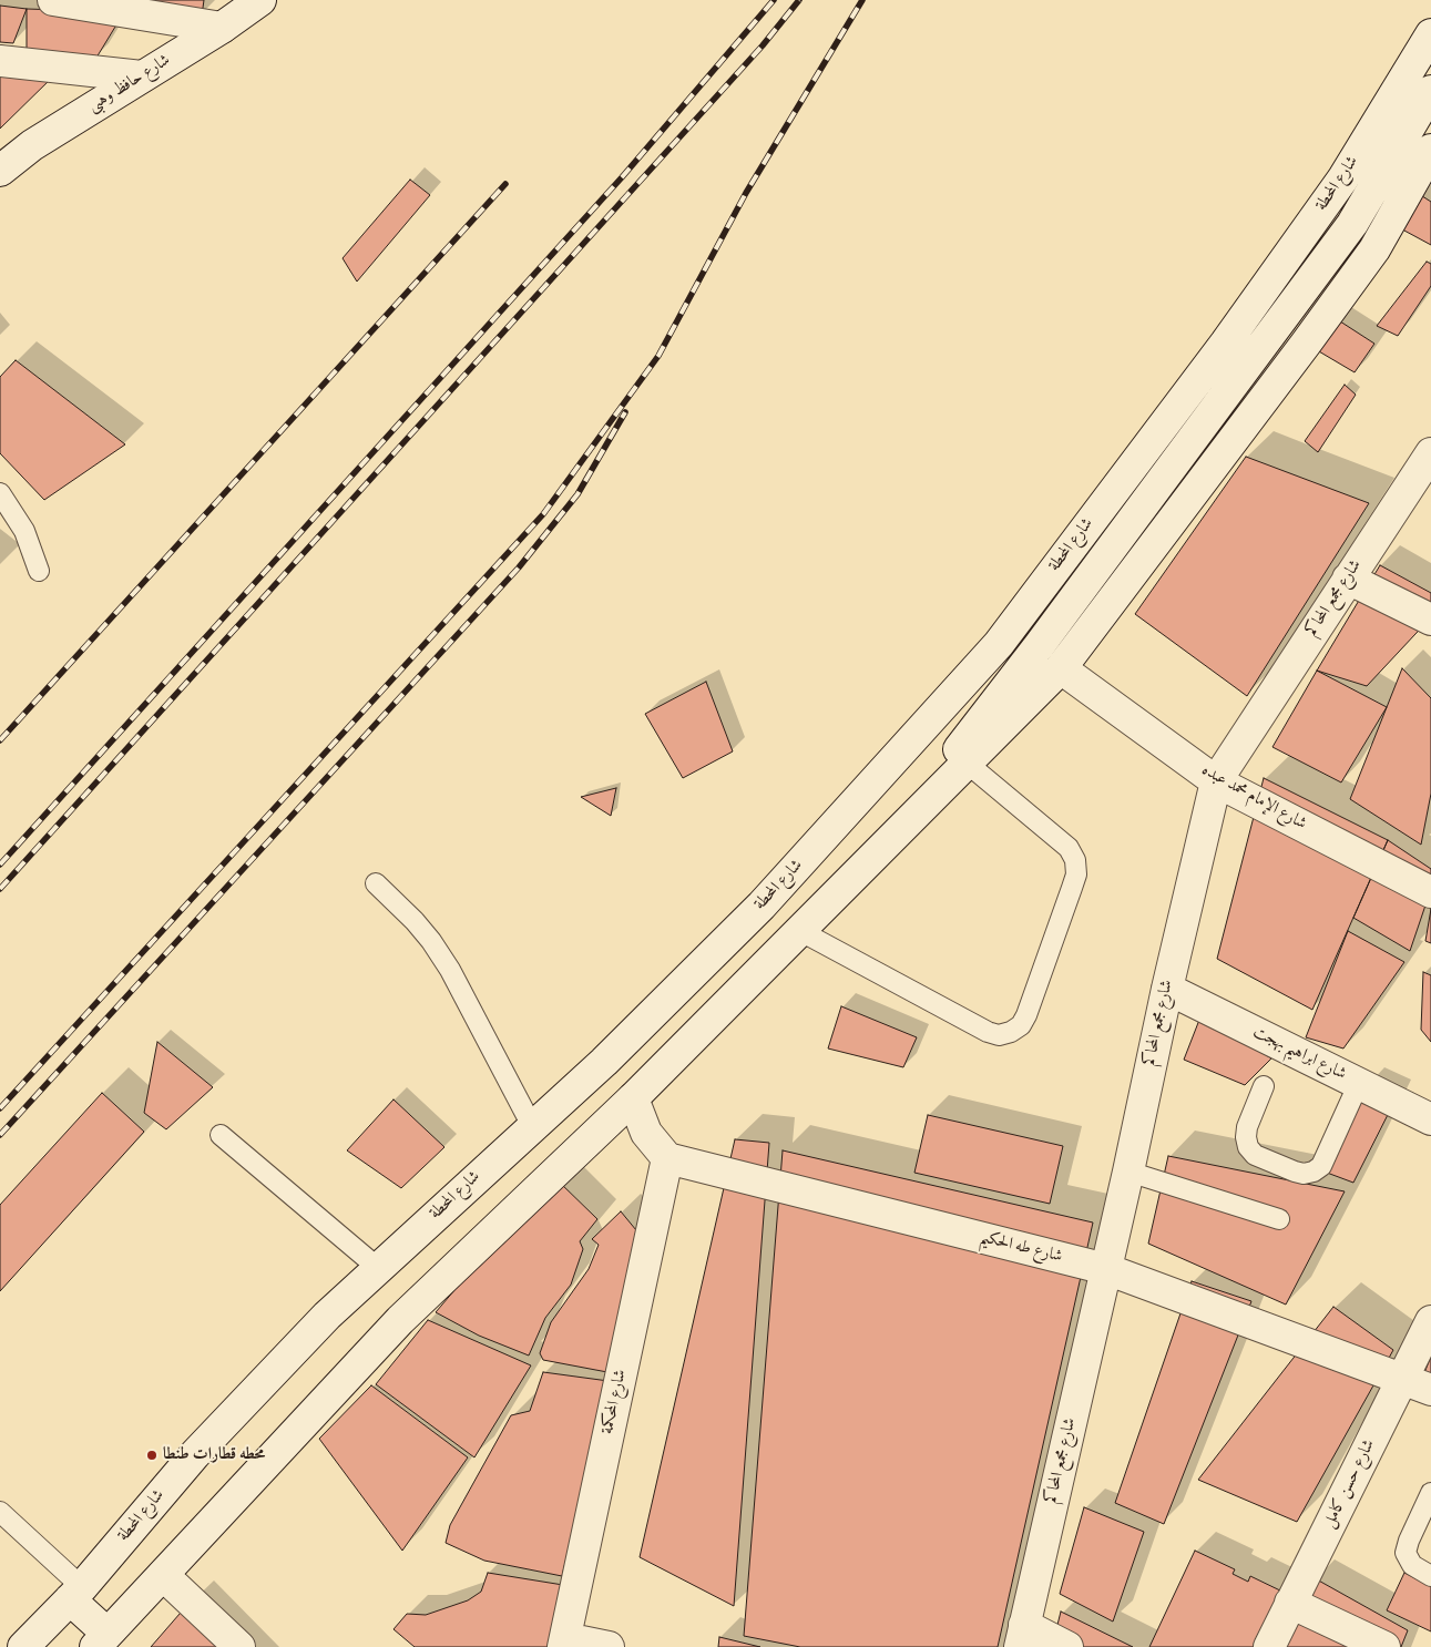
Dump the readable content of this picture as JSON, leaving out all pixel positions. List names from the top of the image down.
{
  "streets": {
    "main road": [
      "شارع حافظ وهبى",
      "شارع المحطة",
      "شارع مجمع المحاكم",
      "شارع الإمام محمد عبده",
      "شارع ابراهيم بهجت",
      "شارع طه الحكيم",
      "شارع المحكمة",
      "شارع حسن كامل"
    ]
  },
  "crossings": [
    ["شارع مجمع المحاكم", "شارع الإمام محمد عبده"],
    ["شارع مجمع المحاكم", "شارع ابراهيم بهجت"],
    ["شارع مجمع المحاكم", "شارع طه الحكيم"],
    ["شارع طه الحكيم", "شارع المحكمة"],
    ["شارع طه الحكيم", "شارع حسن كامل"]
  ],
  "places": ["محطه قطارات طنطا"]
}
